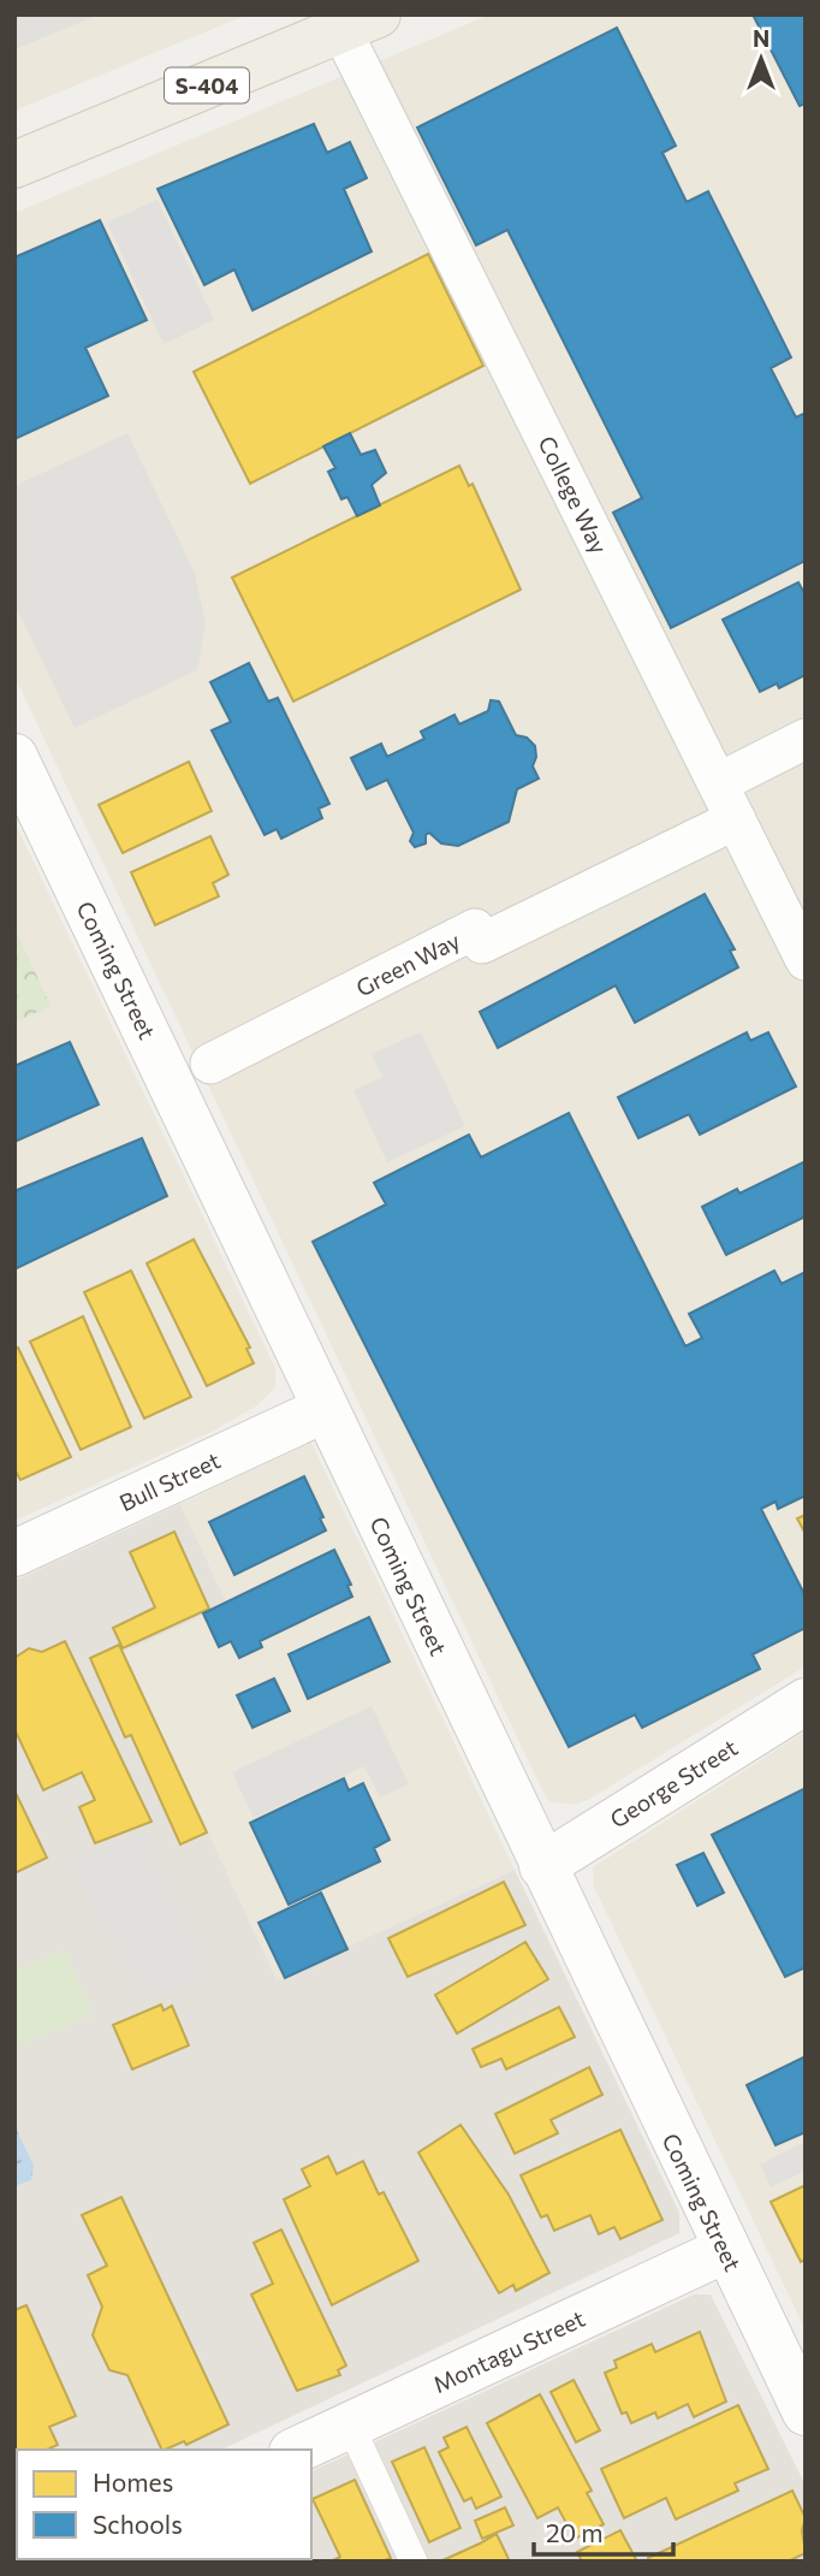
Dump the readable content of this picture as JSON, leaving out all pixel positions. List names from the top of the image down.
{
  "streets": {
    "main road": ["S-404"],
    "street": [
      "College Way",
      "Green Way",
      "Coming Street",
      "Bull Street",
      "George Street",
      "Montagu Street"
    ]
  },
  "crossings": [
    ["S-404", "College Way"],
    ["College Way", "Green Way"],
    ["Coming Street", "Bull Street"],
    ["Coming Street", "George Street"],
    ["Coming Street", "Montagu Street"]
  ],
  "legend": ["Homes", "Schools"],
  "scale_bar": "20 m",
  "north": "top"
}
